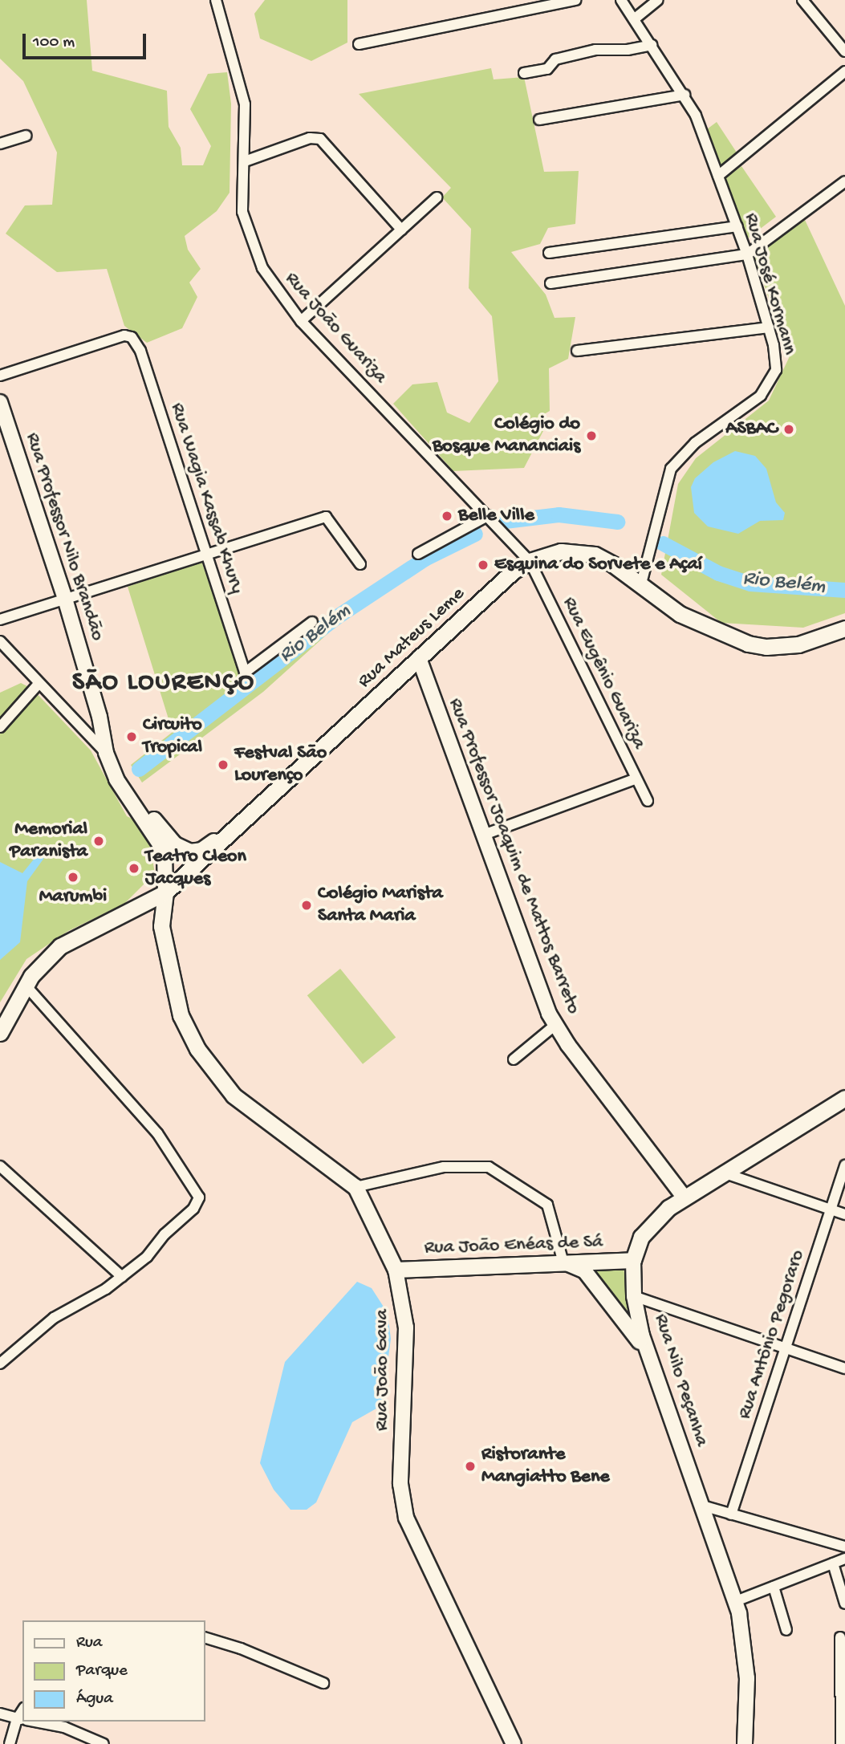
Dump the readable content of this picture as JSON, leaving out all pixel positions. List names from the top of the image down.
{
  "streets": {
    "main road": [
      "Rua Professor Nilo Brandão",
      "Rua Mateus Leme",
      "Rua Professor Joaquim de Mattos Barreto",
      "Rua João Enéas de Sá",
      "Rua João Gava",
      "Rua Nilo Peçanha"
    ],
    "street": [
      "Rua José Kormann",
      "Rua João Guariza",
      "Rua Wagia Kassab Khury",
      "Rua Eugênio Guariza",
      "Rua Antônio Pegoraro"
    ]
  },
  "crossings": [
    ["Rua José Kormann", "Rua Mateus Leme"],
    ["Rua João Guariza", "Rua Mateus Leme"],
    ["Rua João Guariza", "Rua Eugênio Guariza"],
    ["Rua Professor Nilo Brandão", "Rua Mateus Leme"],
    ["Rua Professor Nilo Brandão", "Rua João Gava"],
    ["Rua Mateus Leme", "Rua Eugênio Guariza"],
    ["Rua Mateus Leme", "Rua Professor Joaquim de Mattos Barreto"],
    ["Rua Mateus Leme", "Rua João Gava"],
    ["Rua Professor Joaquim de Mattos Barreto", "Rua Nilo Peçanha"],
    ["Rua João Enéas de Sá", "Rua João Gava"],
    ["Rua João Enéas de Sá", "Rua Nilo Peçanha"]
  ],
  "districts": ["SÃO LOURENÇO"],
  "water": ["Rio Belém"],
  "places": [
    "ASBAC",
    "Colégio do Bosque Mananciais",
    "Belle Ville",
    "Esquina do Sorvete e Açaí",
    "Circuito Tropical",
    "Festval São Lourenço",
    "Memorial Paranista",
    "Teatro Cleon Jacques",
    "Marumbi",
    "Colégio Marista Santa Maria",
    "Ristorante Mangiatto Bene"
  ],
  "legend": ["Rua", "Parque", "Água"],
  "scale_bar": "100 m"
}
